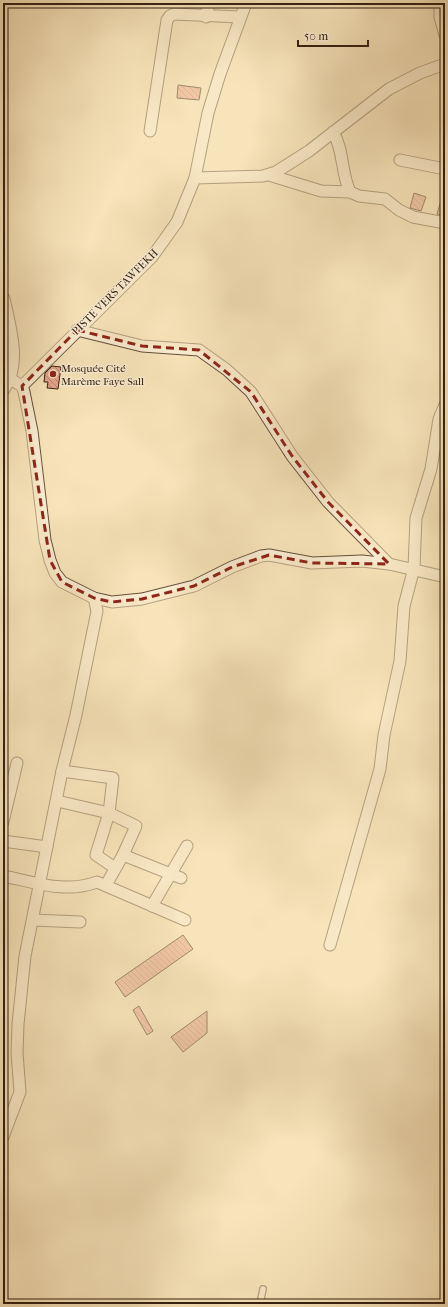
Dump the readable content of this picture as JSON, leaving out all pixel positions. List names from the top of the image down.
{
  "streets": {
    "street": ["PISTE VERS TAWFEKH"]
  },
  "places": ["Mosquée Cité Marème Faye Sall"],
  "scale_bar": "50 m"
}
